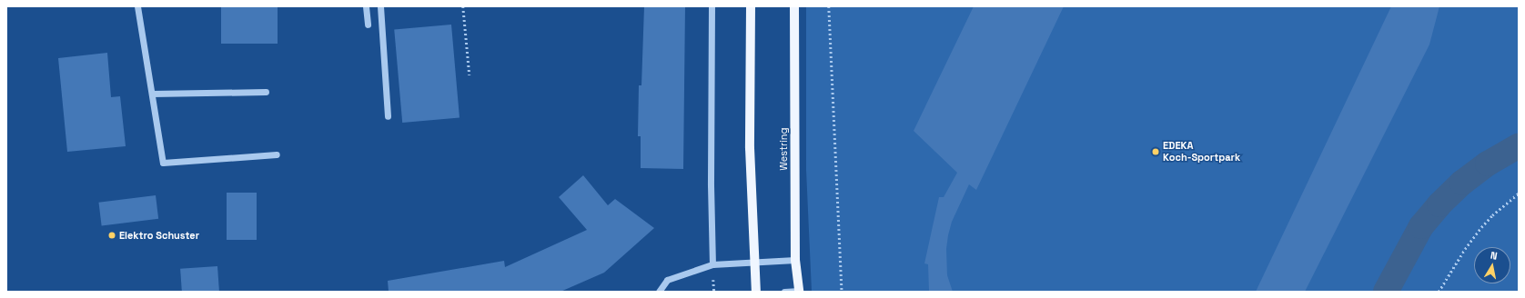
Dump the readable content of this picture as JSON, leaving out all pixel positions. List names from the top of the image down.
{
  "streets": {
    "main road": ["Westring"]
  },
  "places": ["EDEKA Koch-Sportpark", "Elektro Schuster"],
  "north": "top"
}
